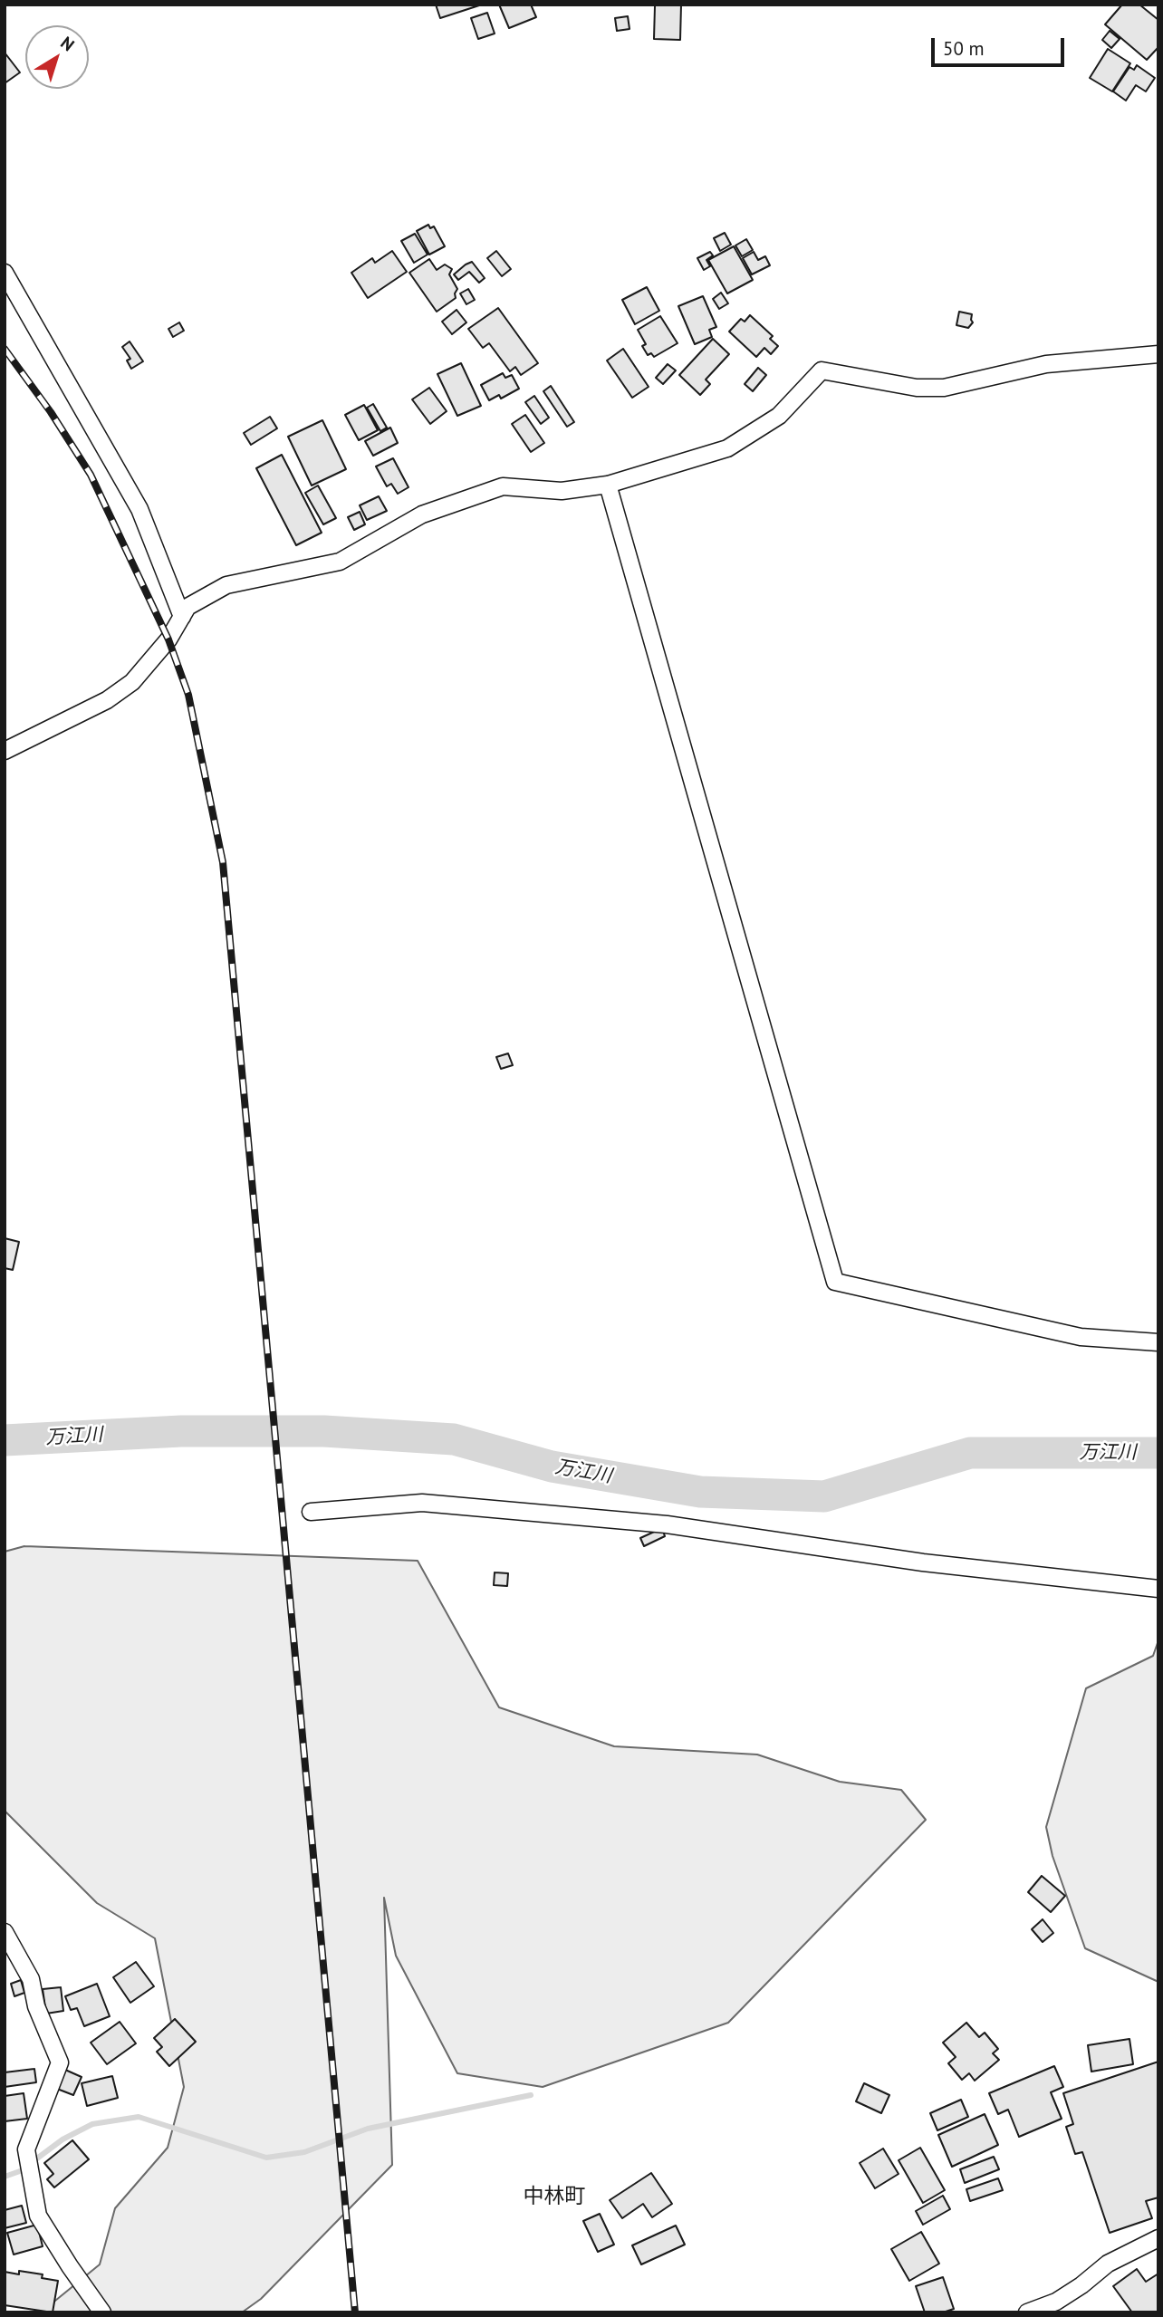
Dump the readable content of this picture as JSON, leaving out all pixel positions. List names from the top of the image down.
{
  "districts": ["中林町"],
  "water": ["万江川"],
  "scale_bar": "50 m",
  "north": "top right"
}
